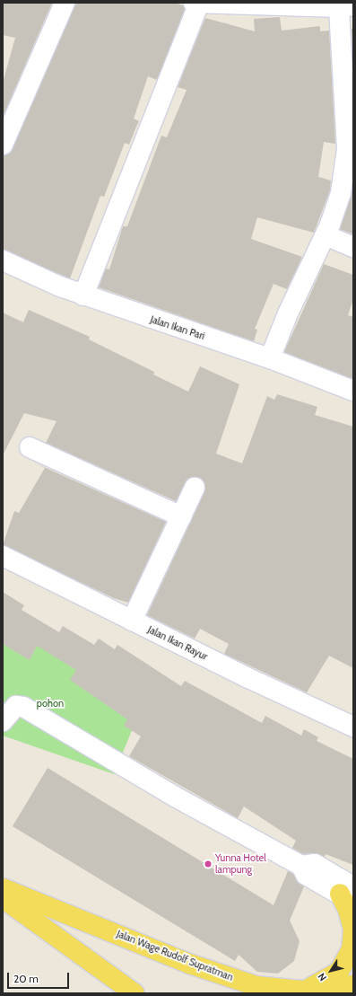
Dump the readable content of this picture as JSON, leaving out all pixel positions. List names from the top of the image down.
{
  "streets": {
    "main road": ["Jalan Wage Rudolf Supratman"],
    "street": ["Jalan Ikan Pari", "Jalan Ikan Rayur"]
  },
  "parks": ["pohon"],
  "places": ["Yunna Hotel lampung"],
  "scale_bar": "20 m",
  "north": "bottom left"
}
